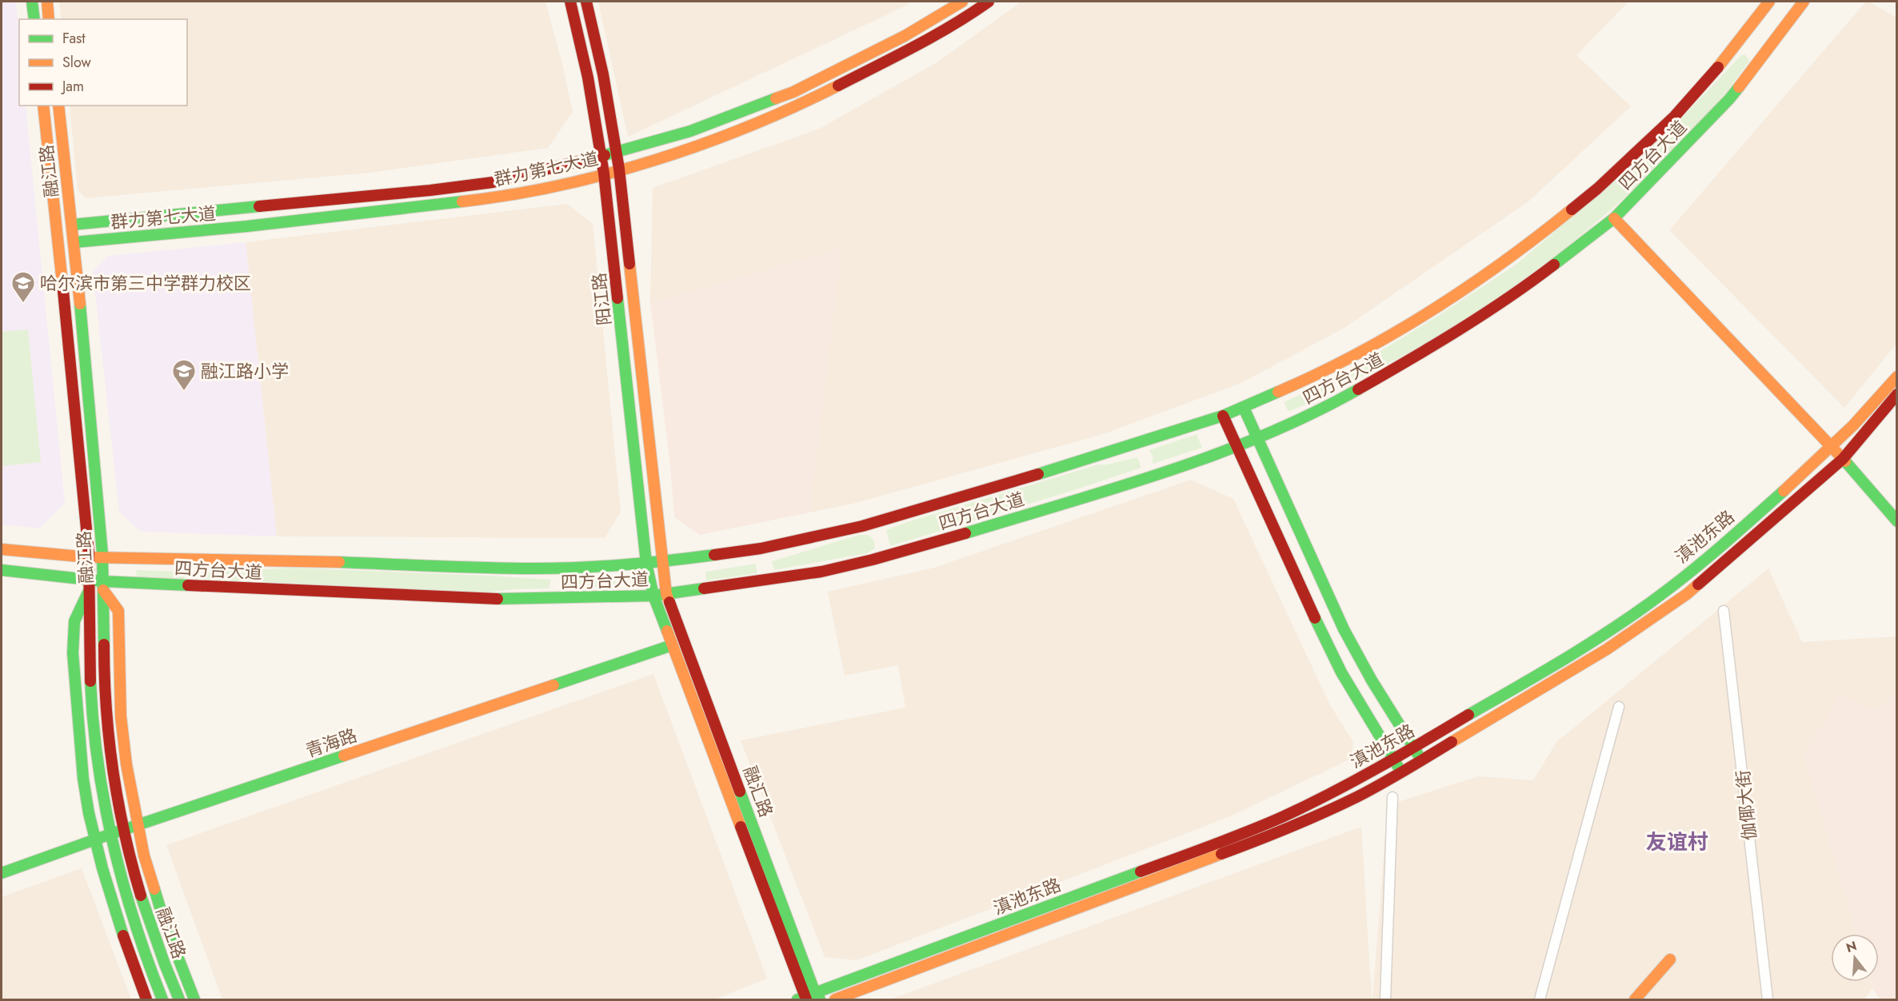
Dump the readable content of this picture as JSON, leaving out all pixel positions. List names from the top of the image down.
{
  "streets": {
    "main road": [
      "四方台大道",
      "群力第七大道",
      "融江路",
      "阳江路",
      "滇池东路",
      "青海路",
      "融汇路"
    ],
    "street": ["伽倻大街"]
  },
  "crossings": [
    ["四方台大道", "融江路"],
    ["四方台大道", "阳江路"],
    ["四方台大道", "融汇路"],
    ["群力第七大道", "融江路"],
    ["群力第七大道", "阳江路"],
    ["融江路", "青海路"],
    ["阳江路", "融汇路"],
    ["滇池东路", "融汇路"],
    ["青海路", "融汇路"]
  ],
  "districts": ["友谊村"],
  "places": {
    "school or university": ["哈尔滨市第三中学群力校区", "融江路小学"]
  },
  "legend": ["Fast", "Slow", "Jam"],
  "north": "top"
}
